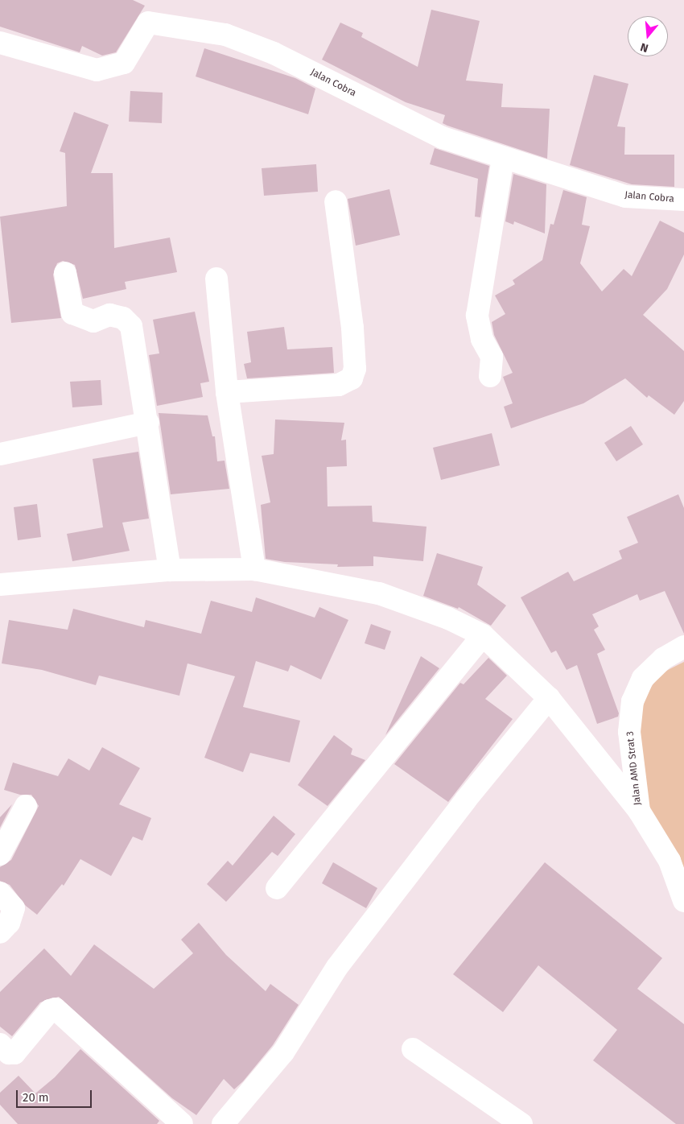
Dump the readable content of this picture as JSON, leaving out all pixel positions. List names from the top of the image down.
{
  "streets": {
    "street": ["Jalan Cobra", "Jalan AMD Strat 3"]
  },
  "scale_bar": "20 m",
  "north": "bottom"
}
